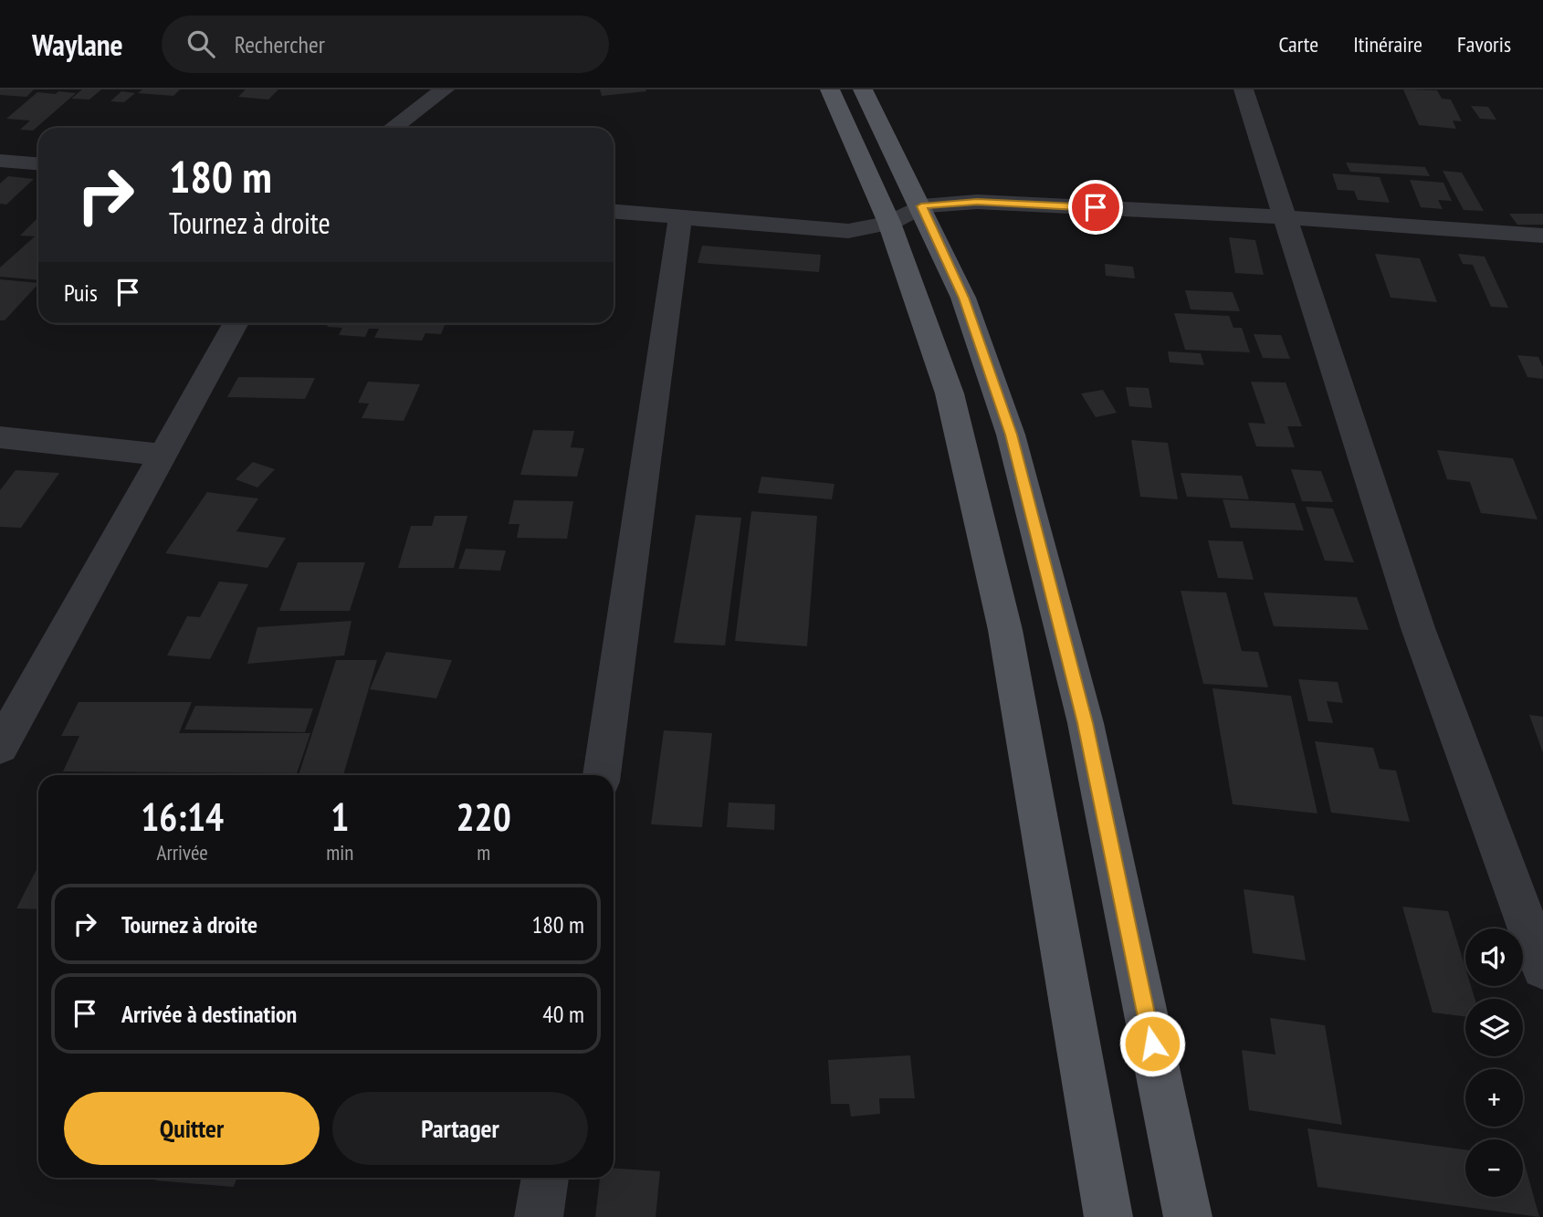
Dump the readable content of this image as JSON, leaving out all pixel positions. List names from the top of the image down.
{
  "page": {
    "header": "Waylane",
    "search": "Rechercher",
    "nav": ["Carte", "Itinéraire", "Favoris"],
    "turn": ["180 m", "Tournez à droite"],
    "then": "Puis",
    "eta": [
      "16:14",
      "Arrivée",
      "1",
      "min",
      "220",
      "m"
    ],
    "list": [
      {
        "name": "Tournez à droite",
        "value": "180 m"
      },
      {
        "name": "Arrivée à destination",
        "value": "40 m"
      }
    ],
    "map_buttons": ["+", "−"],
    "buttons": ["Quitter", "Partager"]
  }
}
